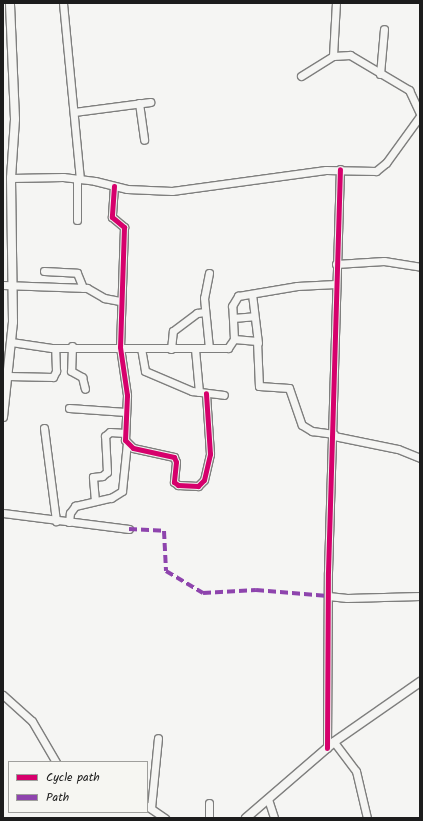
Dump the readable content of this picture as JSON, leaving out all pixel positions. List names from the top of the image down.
{
  "legend": ["Cycle path", "Path"]
}
